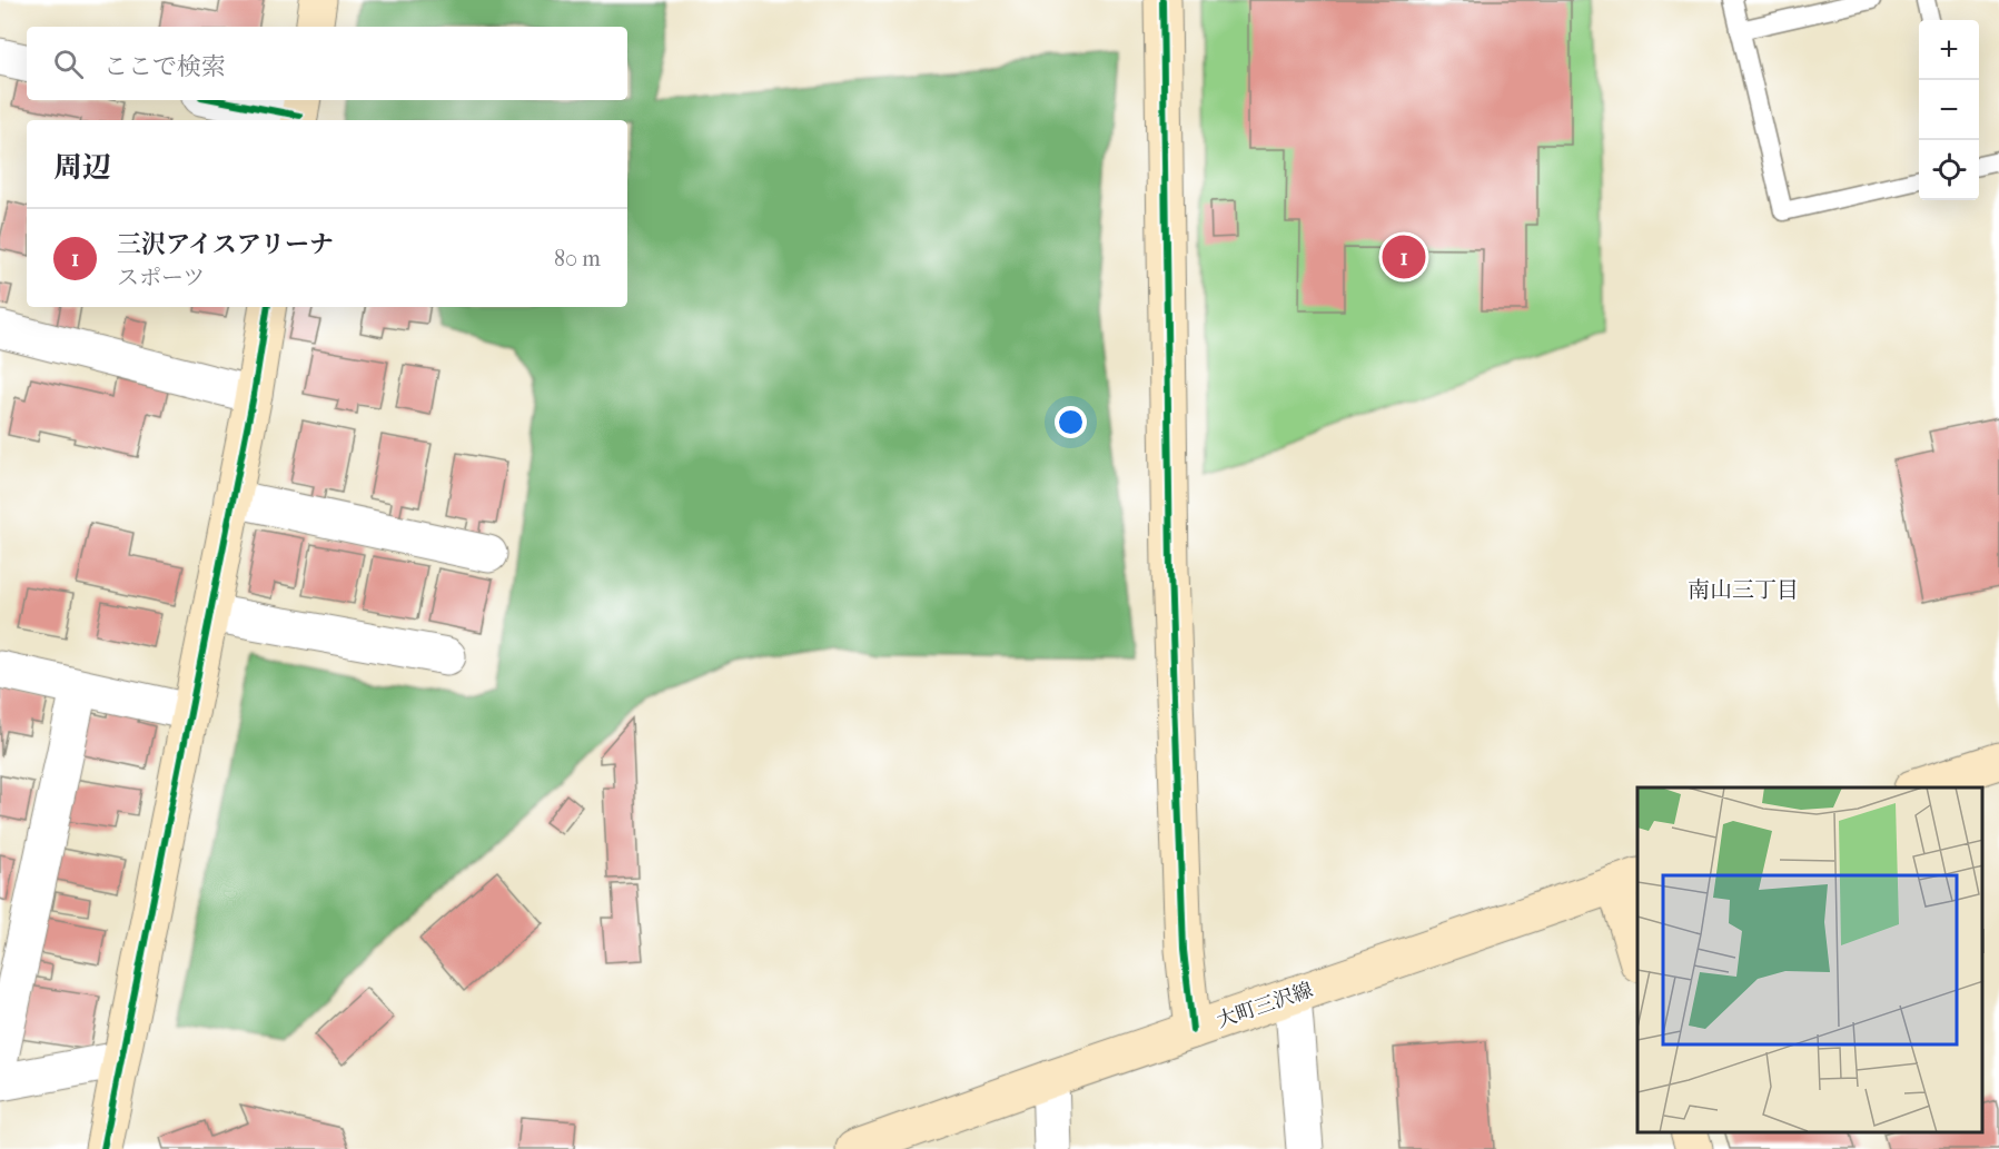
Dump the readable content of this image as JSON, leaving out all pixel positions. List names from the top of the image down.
{
  "streets": {
    "street": ["大町三沢線"]
  },
  "districts": ["南山三丁目"],
  "page": {
    "map_buttons": ["+", "−"],
    "search": "ここで検索",
    "heading": "周辺",
    "list": [
      {
        "mark": "1",
        "name": "三沢アイスアリーナ",
        "note": "スポーツ",
        "value": "80 m"
      }
    ],
    "pins": "1"
  }
}
